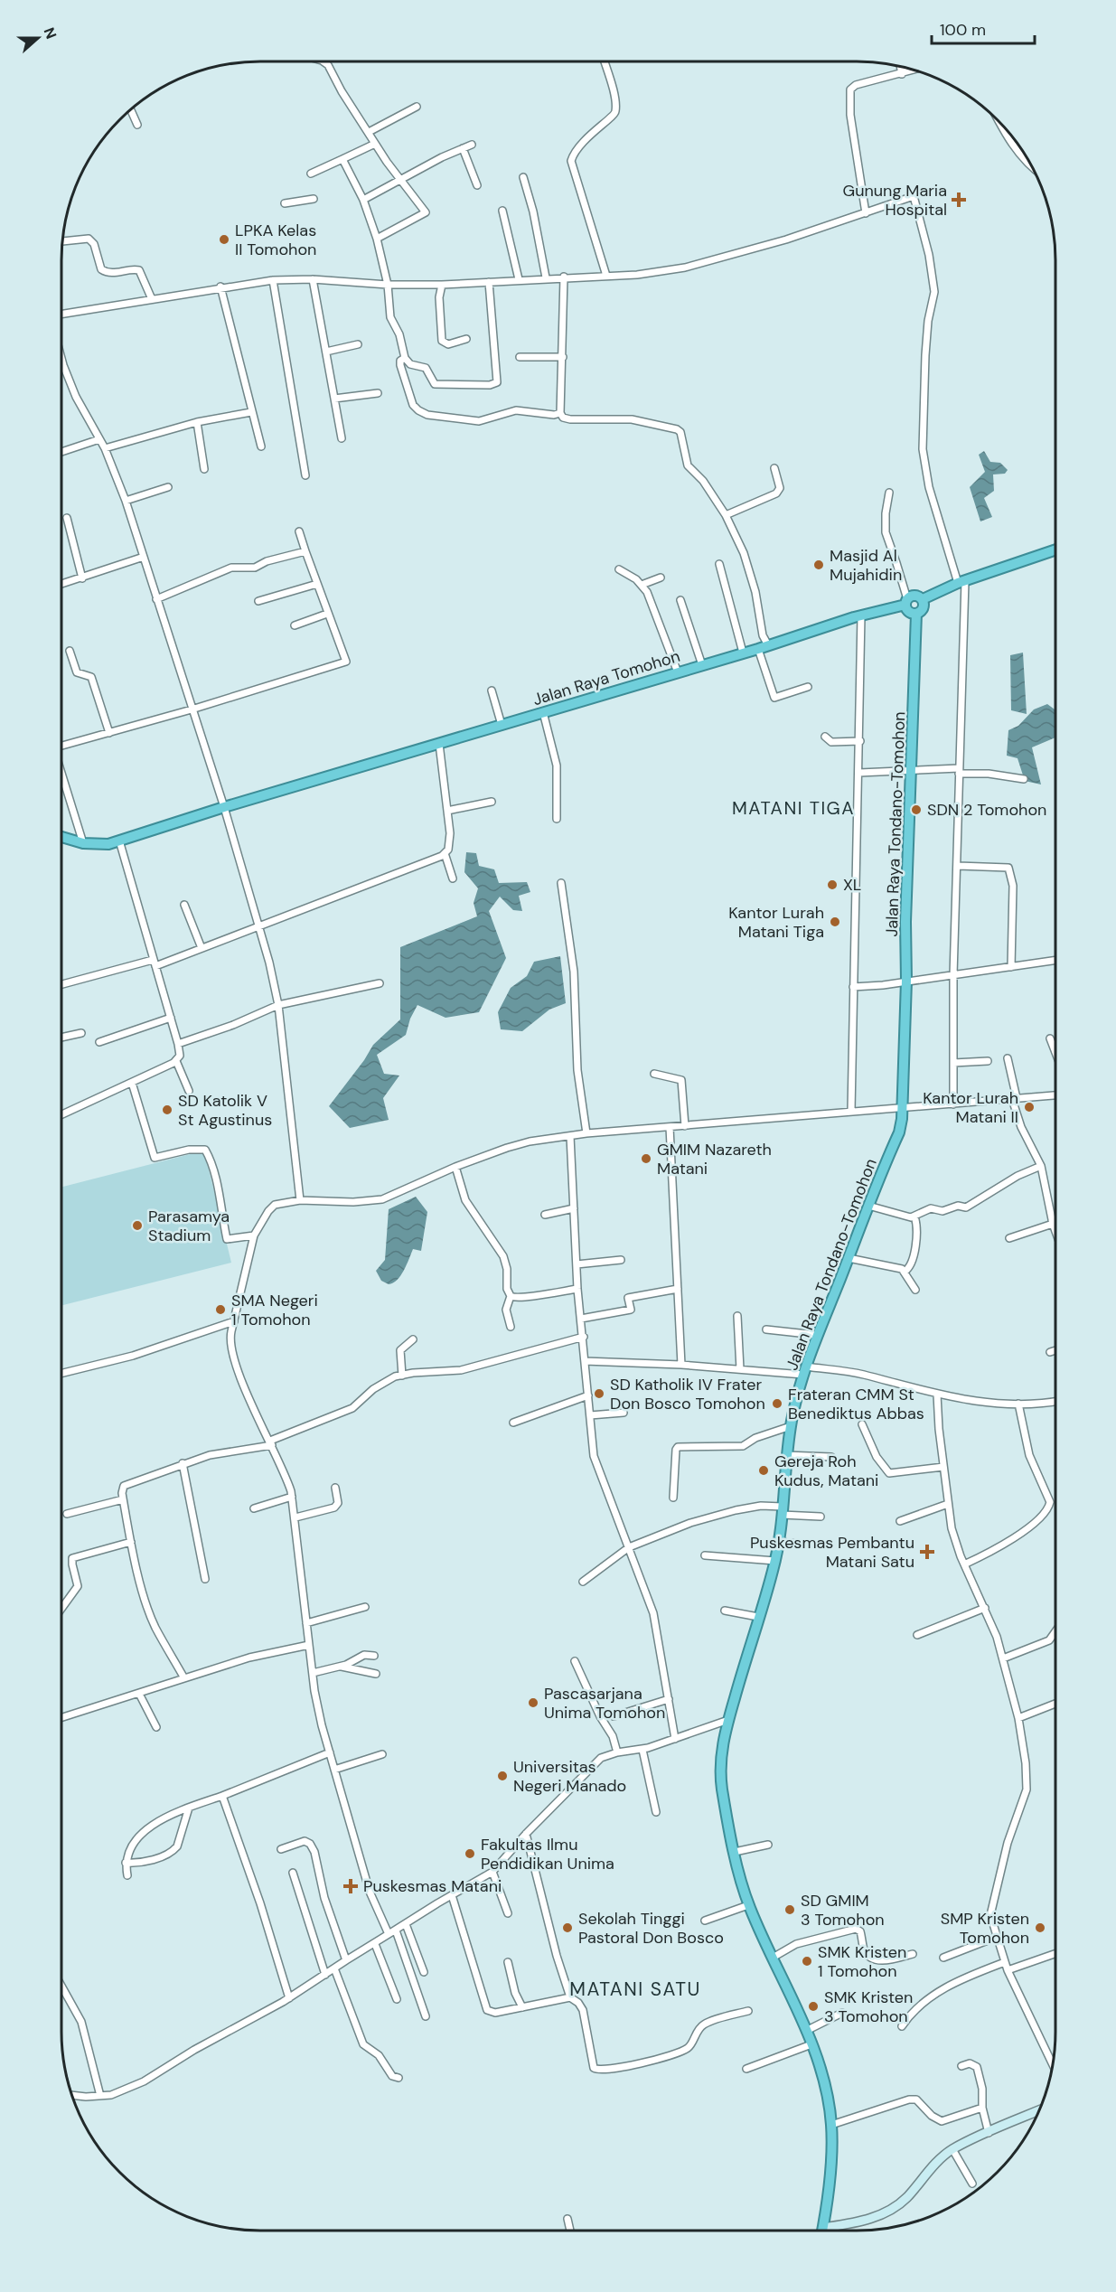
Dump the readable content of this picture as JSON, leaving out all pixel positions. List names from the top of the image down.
{
  "streets": {
    "highway": ["Jalan Raya Tomohon", "Jalan Raya Tondano-Tomohon"]
  },
  "crossings": [
    ["Jalan Raya Tomohon", "Jalan Raya Tondano-Tomohon"]
  ],
  "districts": ["MATANI TIGA", "MATANI SATU"],
  "places": {
    "health": ["Gunung Maria Hospital", "Puskesmas Pembantu Matani Satu", "Puskesmas Matani"],
    "other": [
      "LPKA Kelas II Tomohon",
      "Masjid Al Mujahidin",
      "SDN 2 Tomohon",
      "XL",
      "Kantor Lurah Matani Tiga",
      "Kantor Lurah Matani II",
      "SD Katolik V St Agustinus",
      "GMIM Nazareth Matani",
      "Parasamya Stadium",
      "SMA Negeri 1 Tomohon",
      "SD Katholik IV Frater Don Bosco Tomohon",
      "Frateran CMM St Benediktus Abbas",
      "Gereja Roh Kudus, Matani",
      "Pascasarjana Unima Tomohon",
      "Universitas Negeri Manado",
      "Fakultas Ilmu Pendidikan Unima",
      "SD GMIM 3 Tomohon",
      "Sekolah Tinggi Pastoral Don Bosco",
      "SMP Kristen Tomohon",
      "SMK Kristen 1 Tomohon",
      "SMK Kristen 3 Tomohon"
    ]
  },
  "scale_bar": "100 m",
  "north": "right"
}
